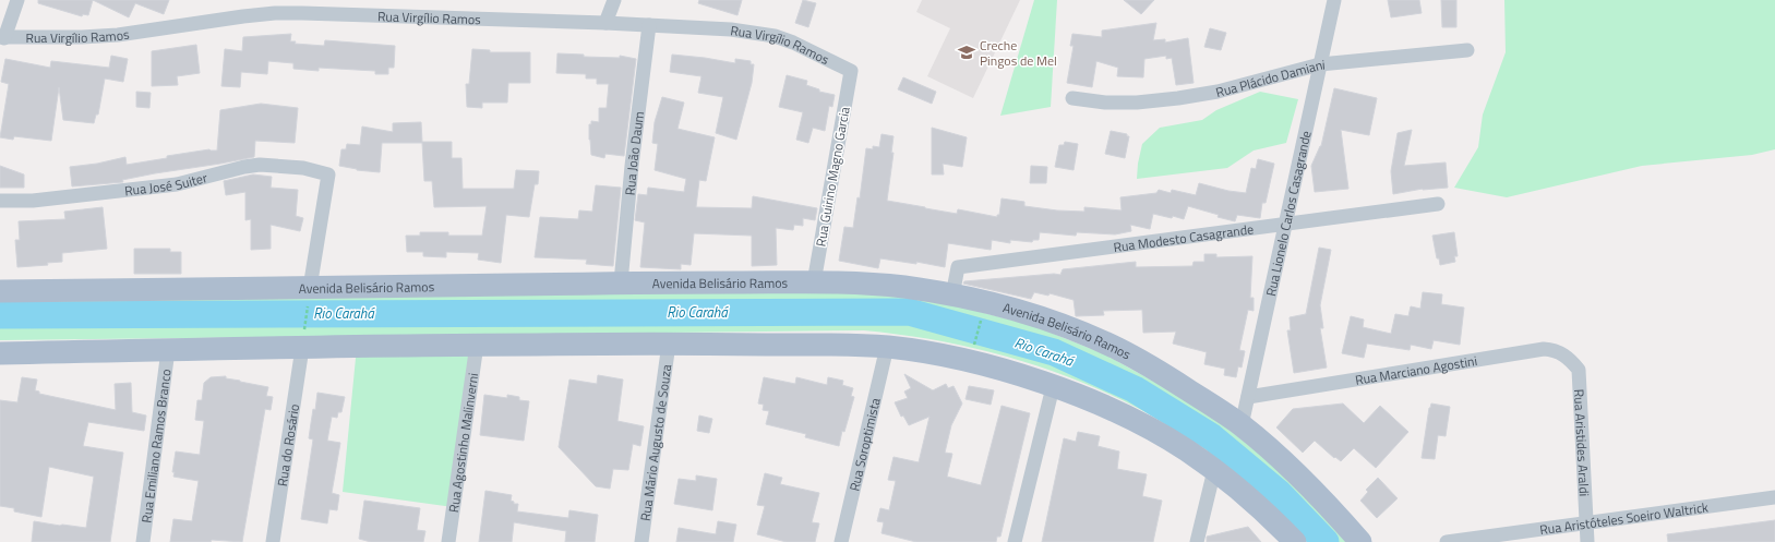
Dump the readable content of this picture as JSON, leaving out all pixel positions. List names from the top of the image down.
{
  "streets": {
    "main road": ["Avenida Belisário Ramos"],
    "street": [
      "Rua Virgílio Ramos",
      "Rua Plácido Damiani",
      "Rua João Daum",
      "Rua Guirino Magno Garcia",
      "Rua José Suiter",
      "Rua Lionelo Carlos Casagrande",
      "Rua Modesto Casagrande",
      "Rua Marciano Agostini",
      "Rua Agostinho Malinverni",
      "Rua Mário Augusto de Souza",
      "Rua Aristides Araldi",
      "Rua do Rosário",
      "Rua Soroptimista",
      "Rua Emiliano Ramos Branco",
      "Rua Aristóteles Soeiro Waltrick"
    ]
  },
  "crossings": [
    ["Rua Virgílio Ramos", "Rua João Daum"],
    ["Rua Virgílio Ramos", "Rua Guirino Magno Garcia"],
    ["Rua Plácido Damiani", "Rua Lionelo Carlos Casagrande"],
    ["Rua João Daum", "Avenida Belisário Ramos"],
    ["Rua Guirino Magno Garcia", "Avenida Belisário Ramos"],
    ["Rua José Suiter", "Avenida Belisário Ramos"],
    ["Rua Lionelo Carlos Casagrande", "Rua Modesto Casagrande"],
    ["Rua Lionelo Carlos Casagrande", "Avenida Belisário Ramos"],
    ["Rua Lionelo Carlos Casagrande", "Rua Marciano Agostini"],
    ["Rua Modesto Casagrande", "Avenida Belisário Ramos"],
    ["Rua Marciano Agostini", "Rua Aristides Araldi"],
    ["Rua Aristides Araldi", "Rua Aristóteles Soeiro Waltrick"]
  ],
  "water": ["Rio Carahá"],
  "places": {
    "school or university": ["Creche Pingos de Mel"]
  }
}
